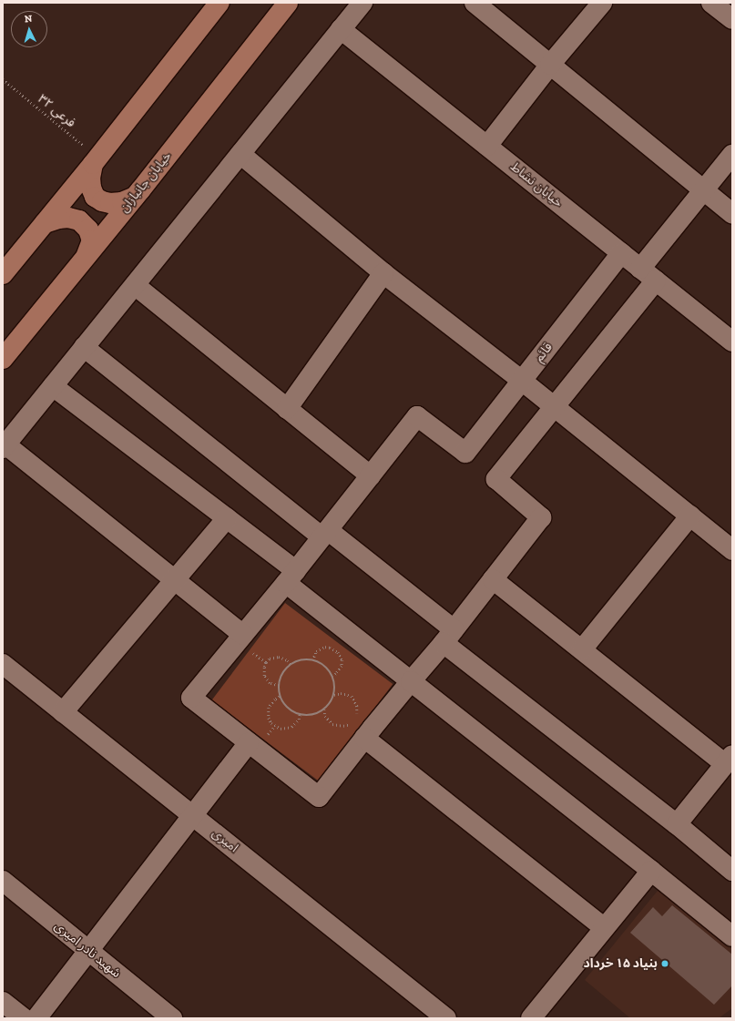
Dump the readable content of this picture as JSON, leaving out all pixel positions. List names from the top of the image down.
{
  "streets": {
    "main road": ["خیابان جانبازان"],
    "street": [
      "خیابان نشاط",
      "قائم",
      "امیری",
      "شهید نادر امیری"
    ],
    "path": ["فرعی ۳۲"]
  },
  "crossings": [
    ["خیابان نشاط", "قائم"]
  ],
  "places": ["بنیاد ۱۵ خرداد"],
  "north": "top"
}
